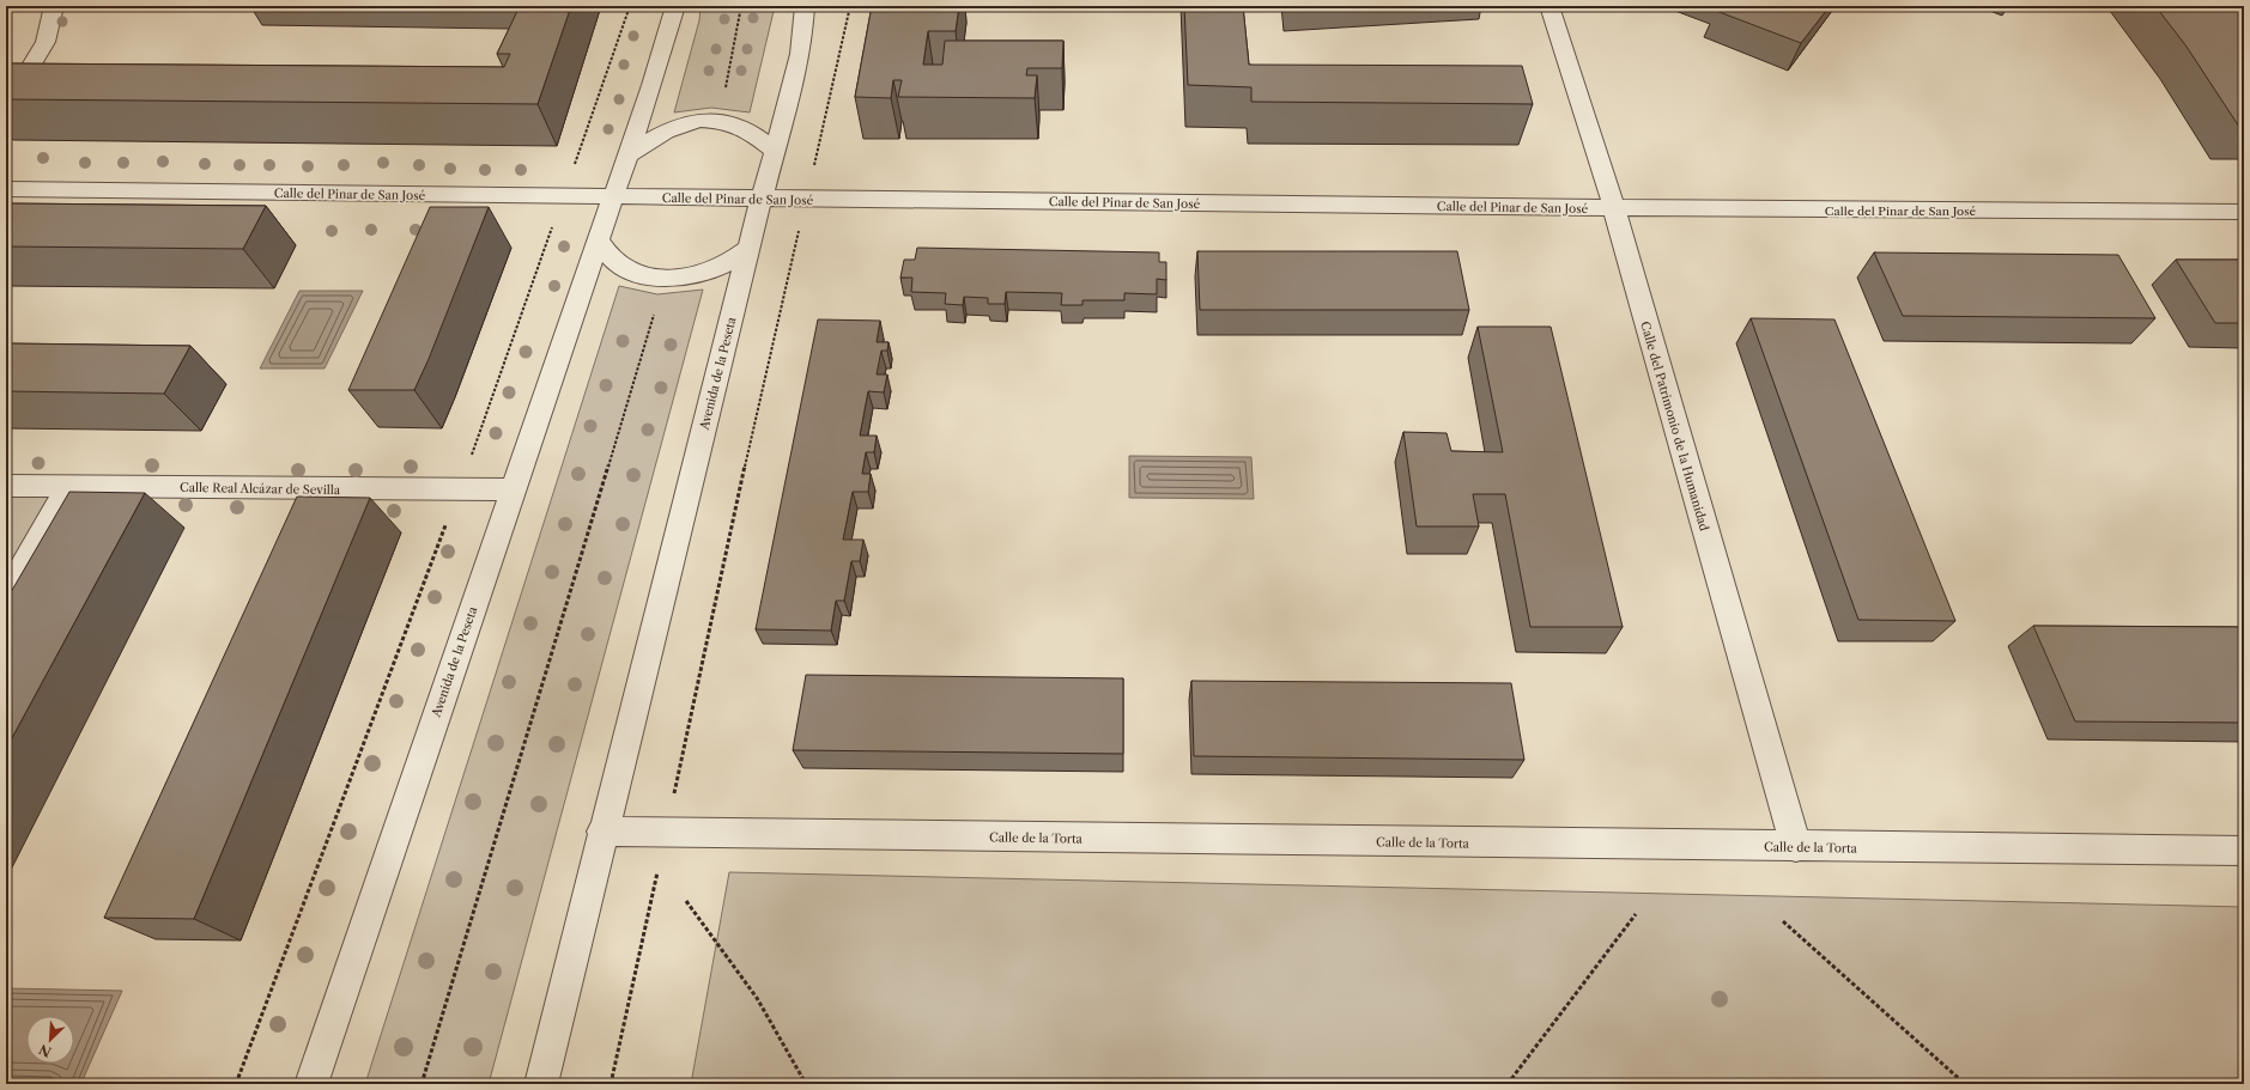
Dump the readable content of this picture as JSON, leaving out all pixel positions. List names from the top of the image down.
{
  "streets": {
    "street": [
      "Calle del Pinar de San José",
      "Avenida de la Peseta",
      "Calle del Patrimonio de la Humanidad",
      "Calle Real Alcázar de Sevilla",
      "Calle de la Torta"
    ]
  },
  "crossings": [
    ["Calle del Pinar de San José", "Avenida de la Peseta"],
    ["Calle del Pinar de San José", "Calle del Patrimonio de la Humanidad"],
    ["Avenida de la Peseta", "Calle Real Alcázar de Sevilla"],
    ["Avenida de la Peseta", "Calle de la Torta"],
    ["Calle del Patrimonio de la Humanidad", "Calle de la Torta"]
  ],
  "north": "bottom left"
}
